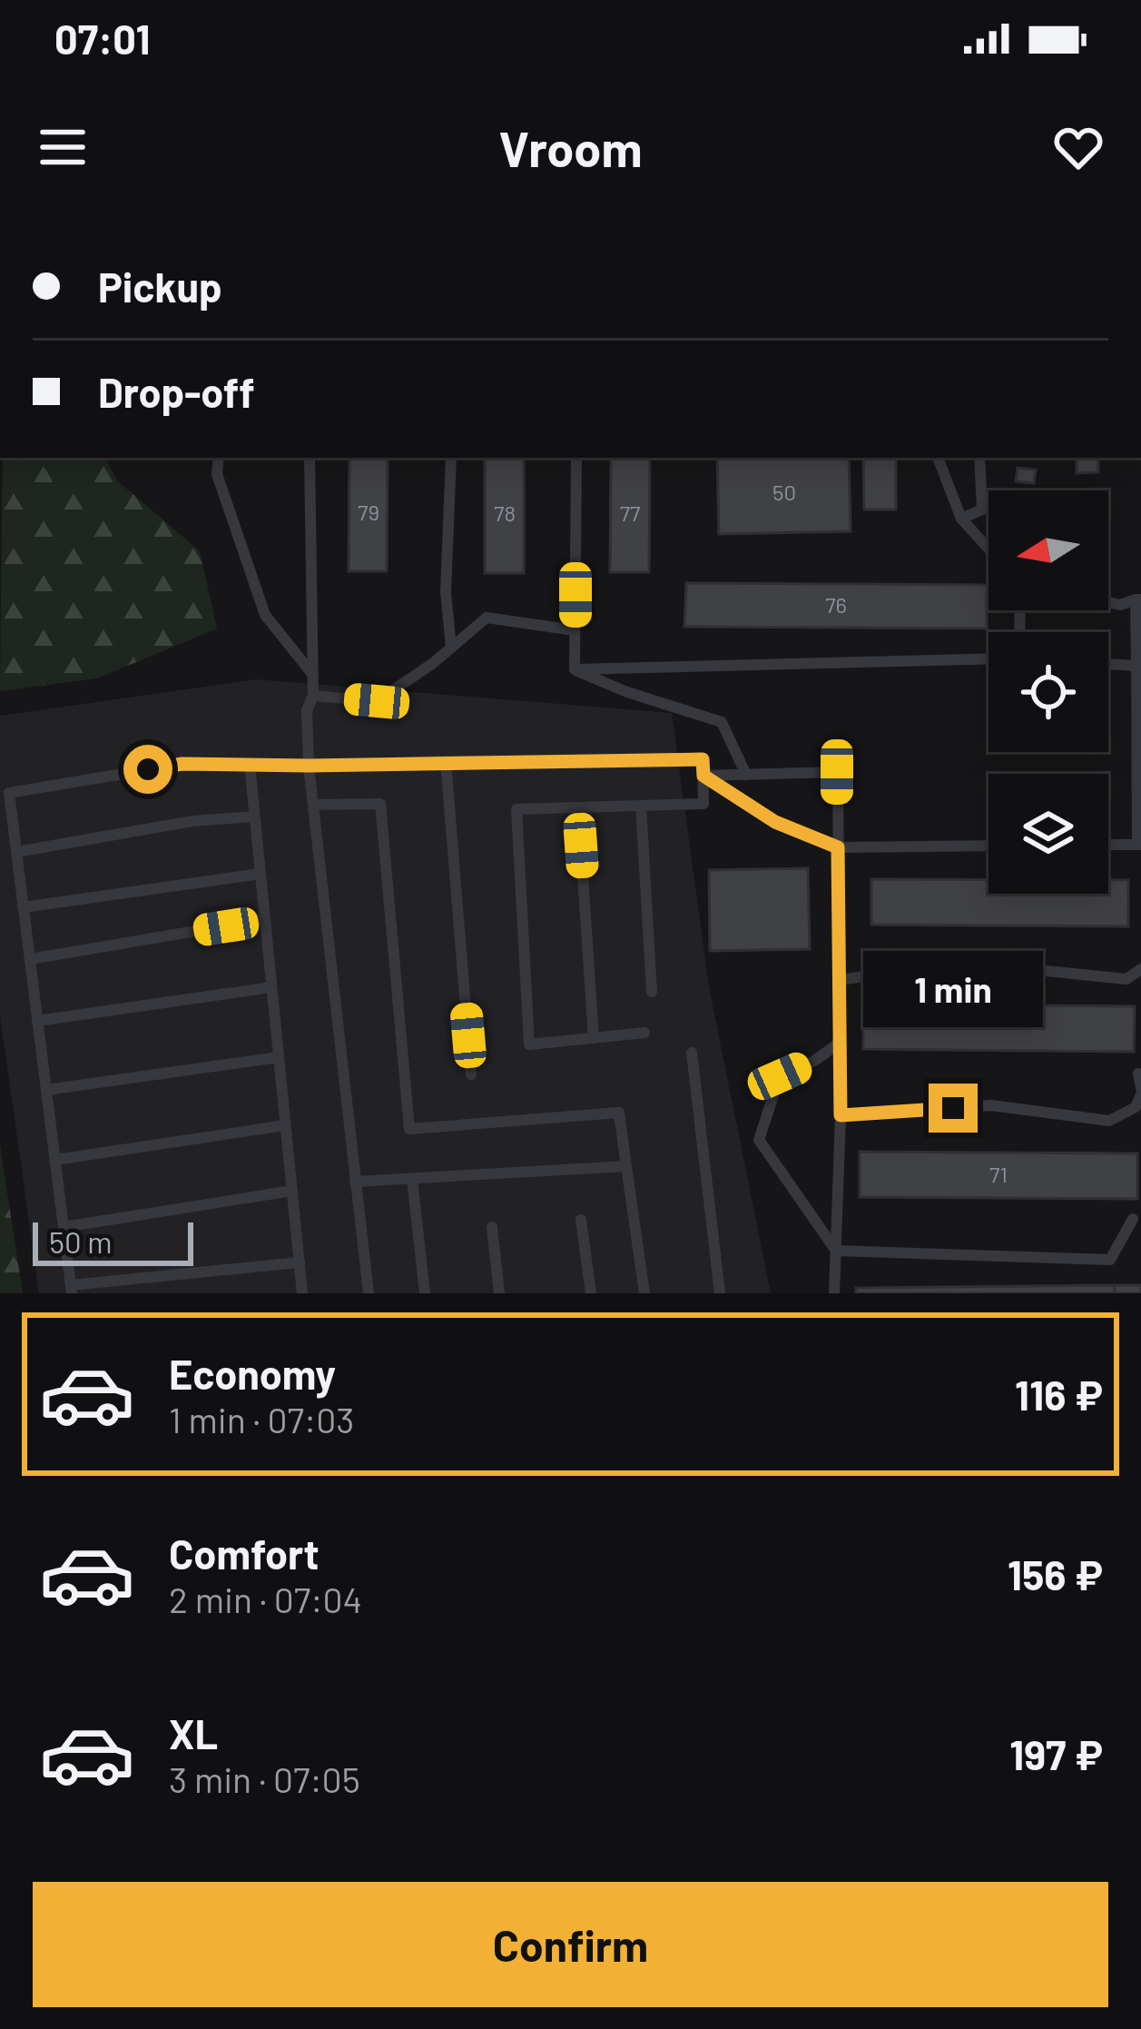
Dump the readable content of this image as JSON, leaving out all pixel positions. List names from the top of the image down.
{
  "house_numbers": [
    "50",
    "79",
    "78",
    "77",
    "76",
    "71"
  ],
  "scale_bar": "50 m",
  "north": "left",
  "page": {
    "status": "07:01",
    "header": "Vroom",
    "banner": ["Pickup", "Drop-off"],
    "bubble": "1 min",
    "scale": "50 m",
    "list": [
      {
        "name": "Economy",
        "note": "1 min · 07:03",
        "value": "116 ₽"
      },
      {
        "name": "Comfort",
        "note": "2 min · 07:04",
        "value": "156 ₽"
      },
      {
        "name": "XL",
        "note": "3 min · 07:05",
        "value": "197 ₽"
      }
    ],
    "buttons": "Confirm"
  }
}
